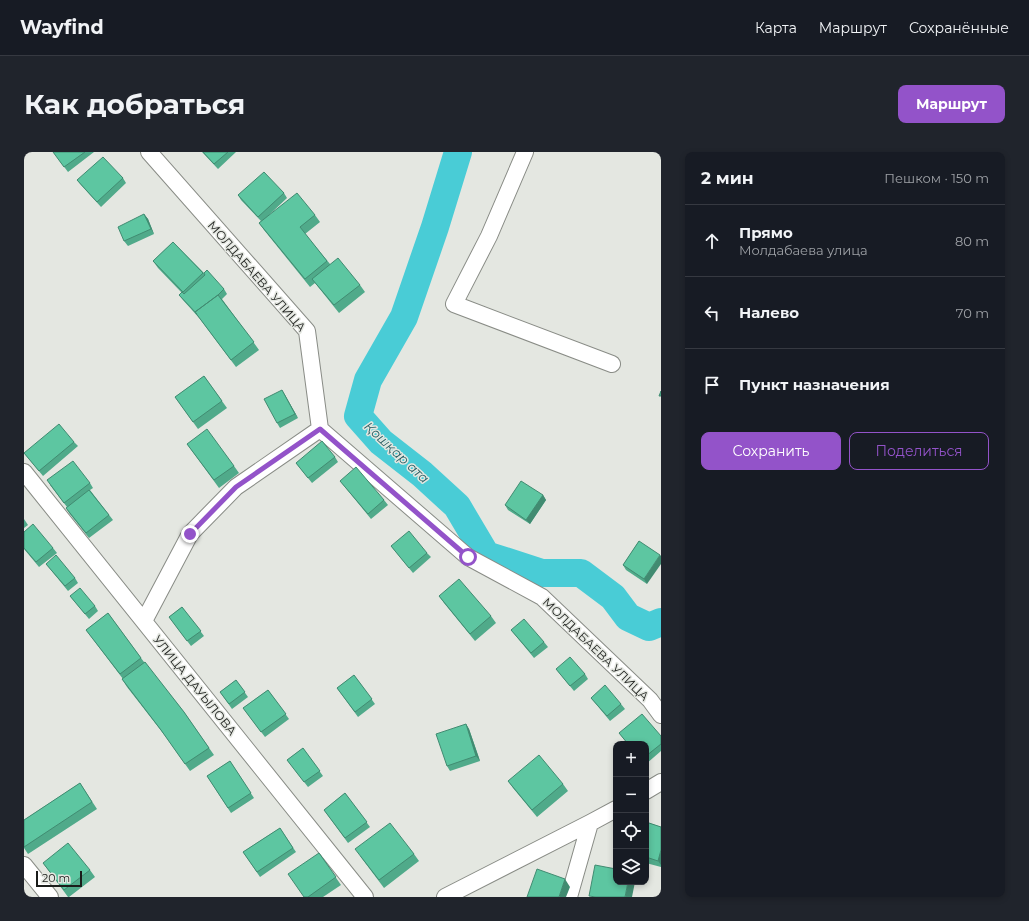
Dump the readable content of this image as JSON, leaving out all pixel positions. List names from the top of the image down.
{
  "streets": {
    "street": ["МОЛДАБАЕВА УЛИЦА", "УЛИЦА ДАУЫЛОВА"]
  },
  "water": ["Қошқар ата"],
  "scale_bar": "20 m",
  "page": {
    "header": "Wayfind",
    "nav": ["Карта", "Маршрут", "Сохранённые"],
    "buttons": [
      "Маршрут",
      ["Сохранить", "Поделиться"]
    ],
    "title": "Как добраться",
    "heading": ["2 мин", "Пешком · 150 m"],
    "list": [
      ["Прямо", "Молдабаева улица", "80 m"],
      ["Налево", "70 m"],
      "Пункт назначения"
    ],
    "map_buttons": ["+", "−"],
    "scale": "20 m"
  }
}
